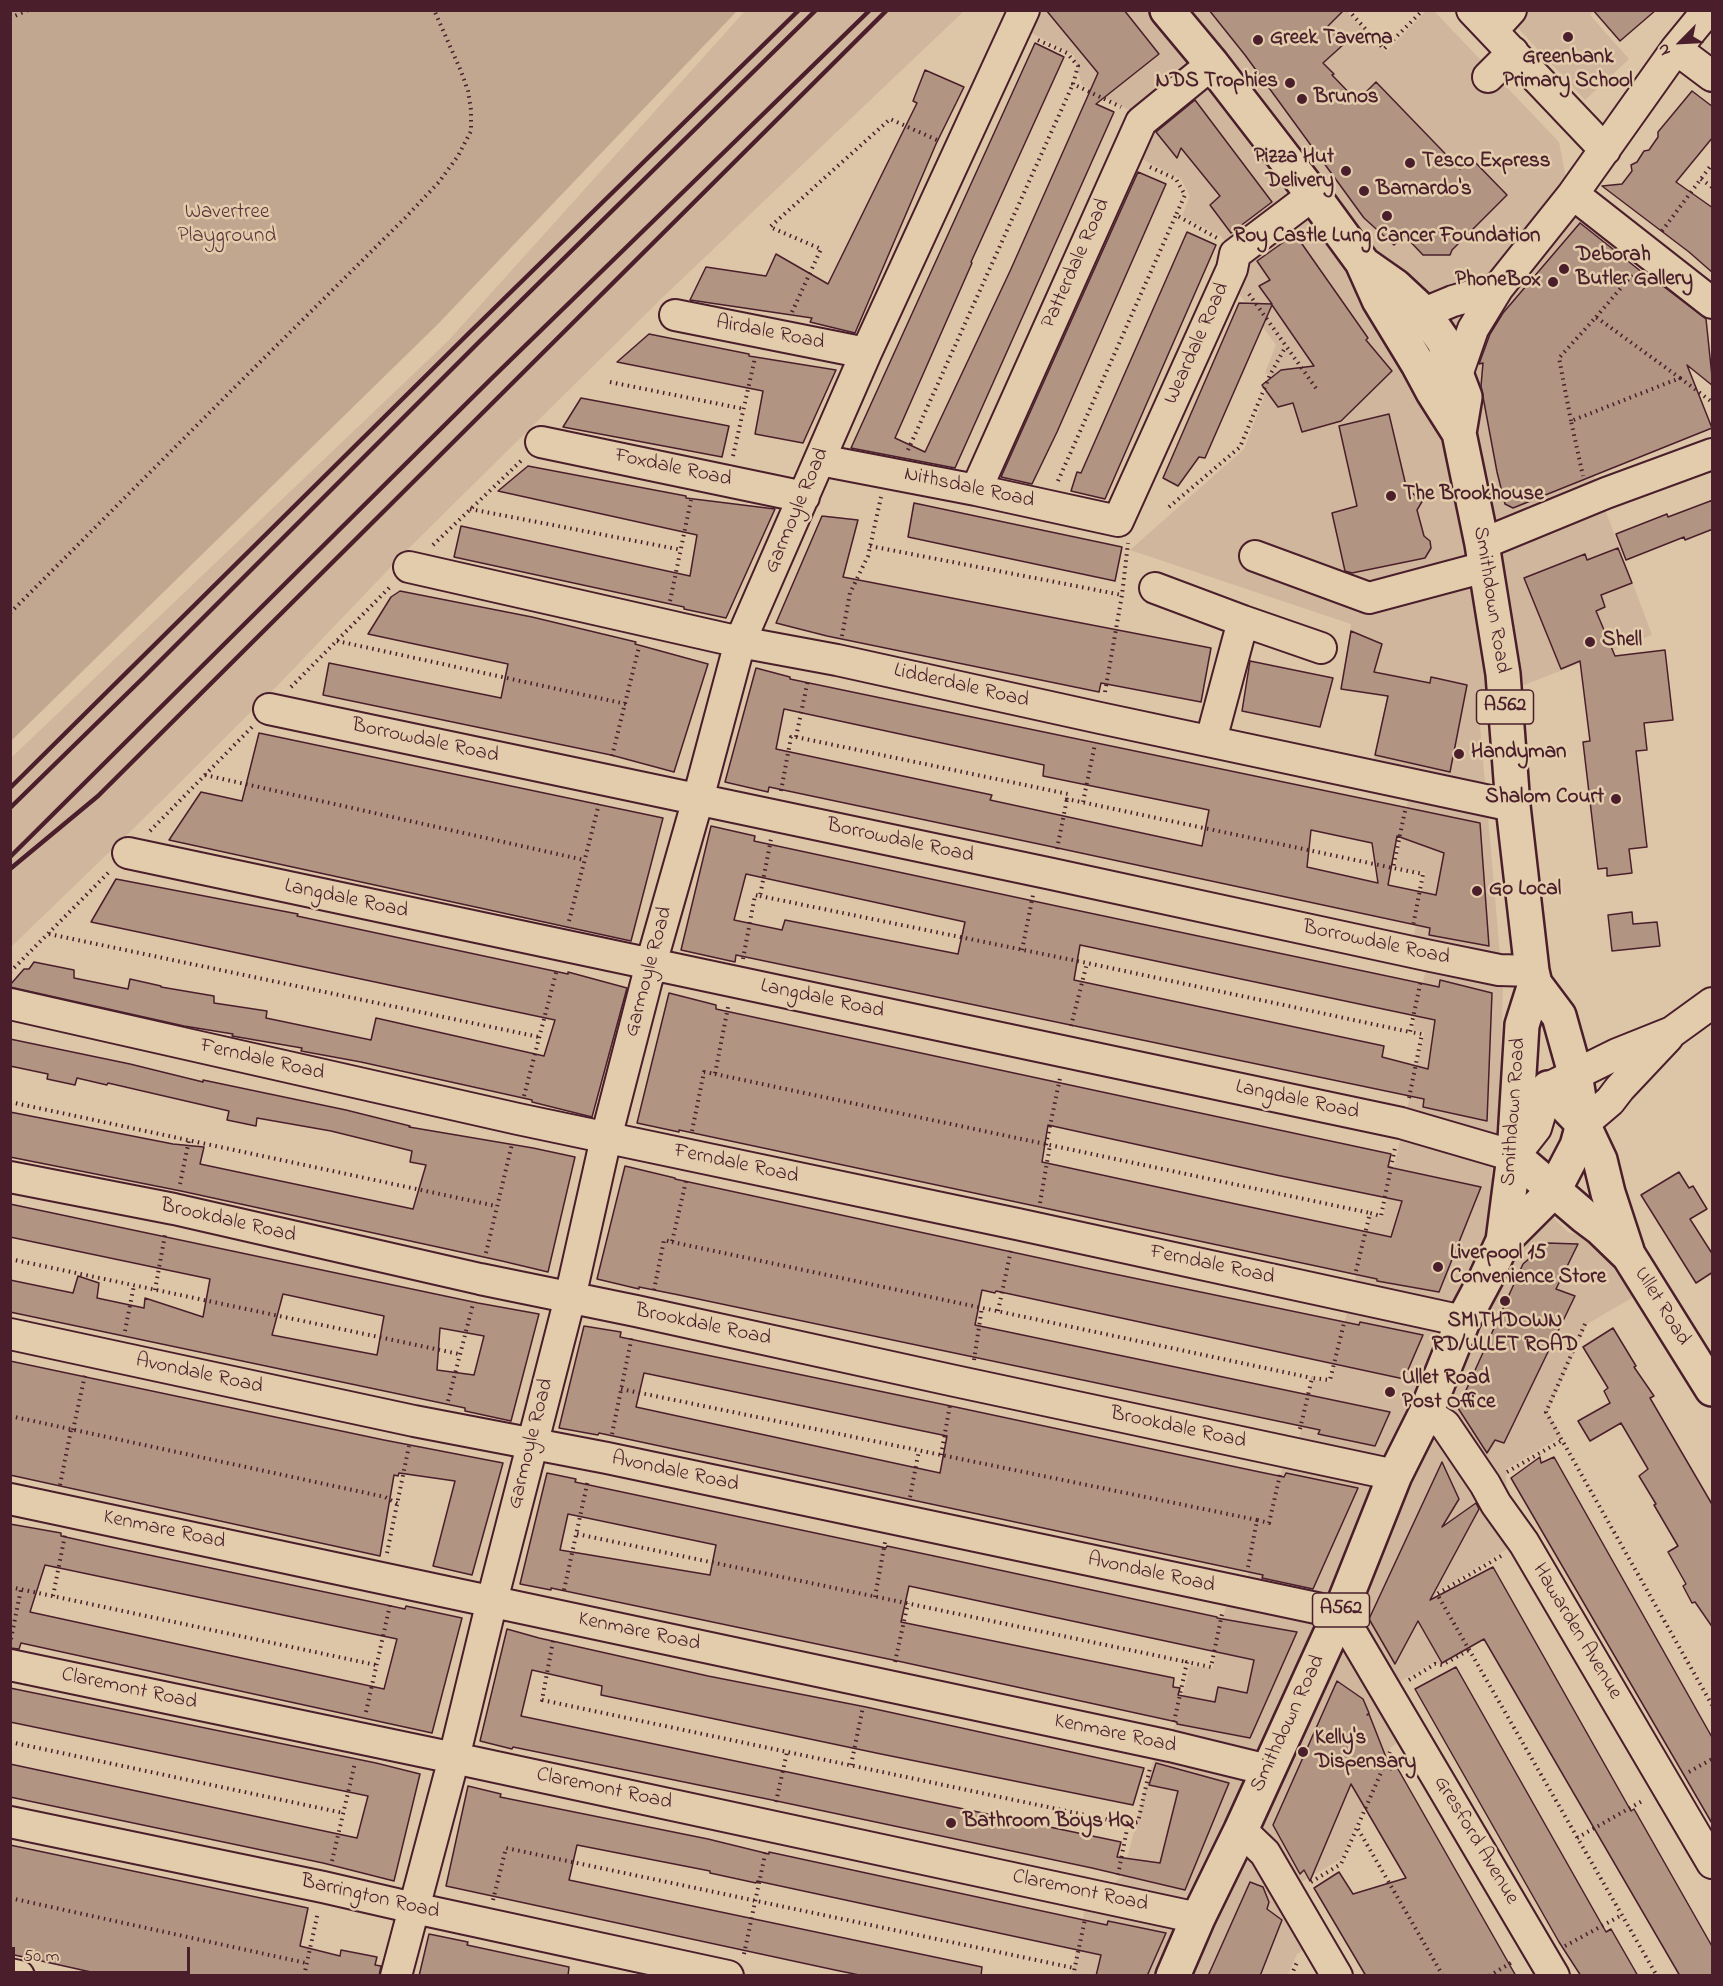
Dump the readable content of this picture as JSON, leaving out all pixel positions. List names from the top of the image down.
{
  "streets": {
    "main road": ["Smithdown Road", "A562", "Ullet Road"],
    "street": [
      "Patterdale Road",
      "Airdale Road",
      "Weardale Road",
      "Foxdale Road",
      "Nithsdale Road",
      "Garmoyle Road",
      "Lidderdale Road",
      "Borrowdale Road",
      "Langdale Road",
      "Ferndale Road",
      "Brookdale Road",
      "Avondale Road",
      "Kenmare Road",
      "Hawarden Avenue",
      "Claremont Road",
      "Gresford Avenue",
      "Barrington Road"
    ]
  },
  "crossings": [
    ["Patterdale Road", "Nithsdale Road"],
    ["Patterdale Road", "Smithdown Road"],
    ["Airdale Road", "Garmoyle Road"],
    ["Weardale Road", "Nithsdale Road"],
    ["Weardale Road", "Smithdown Road"],
    ["Foxdale Road", "Garmoyle Road"],
    ["Nithsdale Road", "Garmoyle Road"],
    ["Garmoyle Road", "Lidderdale Road"],
    ["Garmoyle Road", "Borrowdale Road"],
    ["Garmoyle Road", "Langdale Road"],
    ["Garmoyle Road", "Ferndale Road"],
    ["Garmoyle Road", "Brookdale Road"],
    ["Garmoyle Road", "Avondale Road"],
    ["Garmoyle Road", "Kenmare Road"],
    ["Garmoyle Road", "Claremont Road"],
    ["Garmoyle Road", "Barrington Road"],
    ["Smithdown Road", "Lidderdale Road"],
    ["Smithdown Road", "Borrowdale Road"],
    ["Smithdown Road", "Langdale Road"],
    ["Smithdown Road", "Ferndale Road"],
    ["Smithdown Road", "Brookdale Road"],
    ["Smithdown Road", "Ullet Road"],
    ["Smithdown Road", "Avondale Road"],
    ["Smithdown Road", "Kenmare Road"],
    ["Smithdown Road", "Hawarden Avenue"],
    ["Smithdown Road", "Claremont Road"],
    ["Smithdown Road", "Gresford Avenue"],
    ["Langdale Road", "Ullet Road"],
    ["Avondale Road", "Gresford Avenue"]
  ],
  "parks": ["Wavertree Playground"],
  "places": [
    "Greenbank Primary School",
    "Greek Taverna",
    "NDS Trophies",
    "Brunos",
    "Tesco Express",
    "Pizza Hut Delivery",
    "Barnardo's",
    "Roy Castle Lung Cancer Foundation",
    "Deborah Butler Gallery",
    "PhoneBox",
    "The Brookhouse",
    "Shell",
    "Handyman",
    "Shalom Court",
    "Go Local",
    "Liverpool 15 Convenience Store",
    "SMITHDOWN RD/ULLET ROAD",
    "Ullet Road Post Office",
    "Kelly's Dispensary",
    "Bathroom Boys HQ"
  ],
  "scale_bar": "50 m",
  "north": "bottom left"
}
